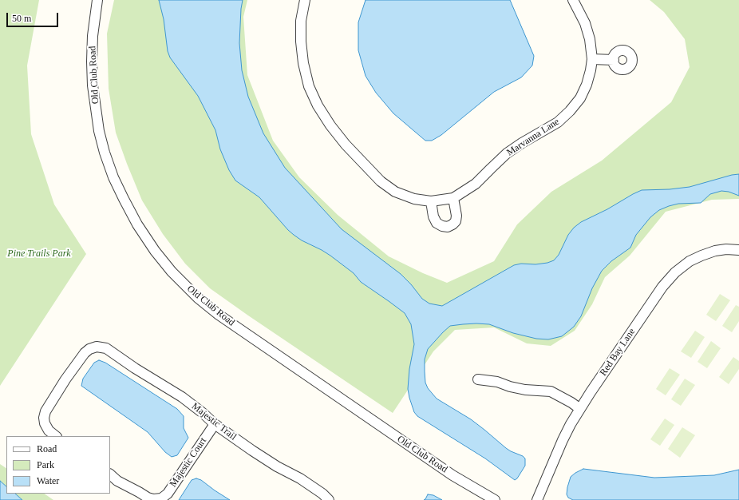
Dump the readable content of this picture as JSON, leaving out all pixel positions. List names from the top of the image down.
{
  "streets": {
    "street": [
      "Old Club Road",
      "Marvanna Lane",
      "Red Bay Lane",
      "Majestic Trail",
      "Majestic Court"
    ]
  },
  "crossings": [
    ["Majestic Trail", "Majestic Court"]
  ],
  "parks": ["Pine Trails Park"],
  "legend": ["Road", "Park", "Water"],
  "scale_bar": "50 m"
}
